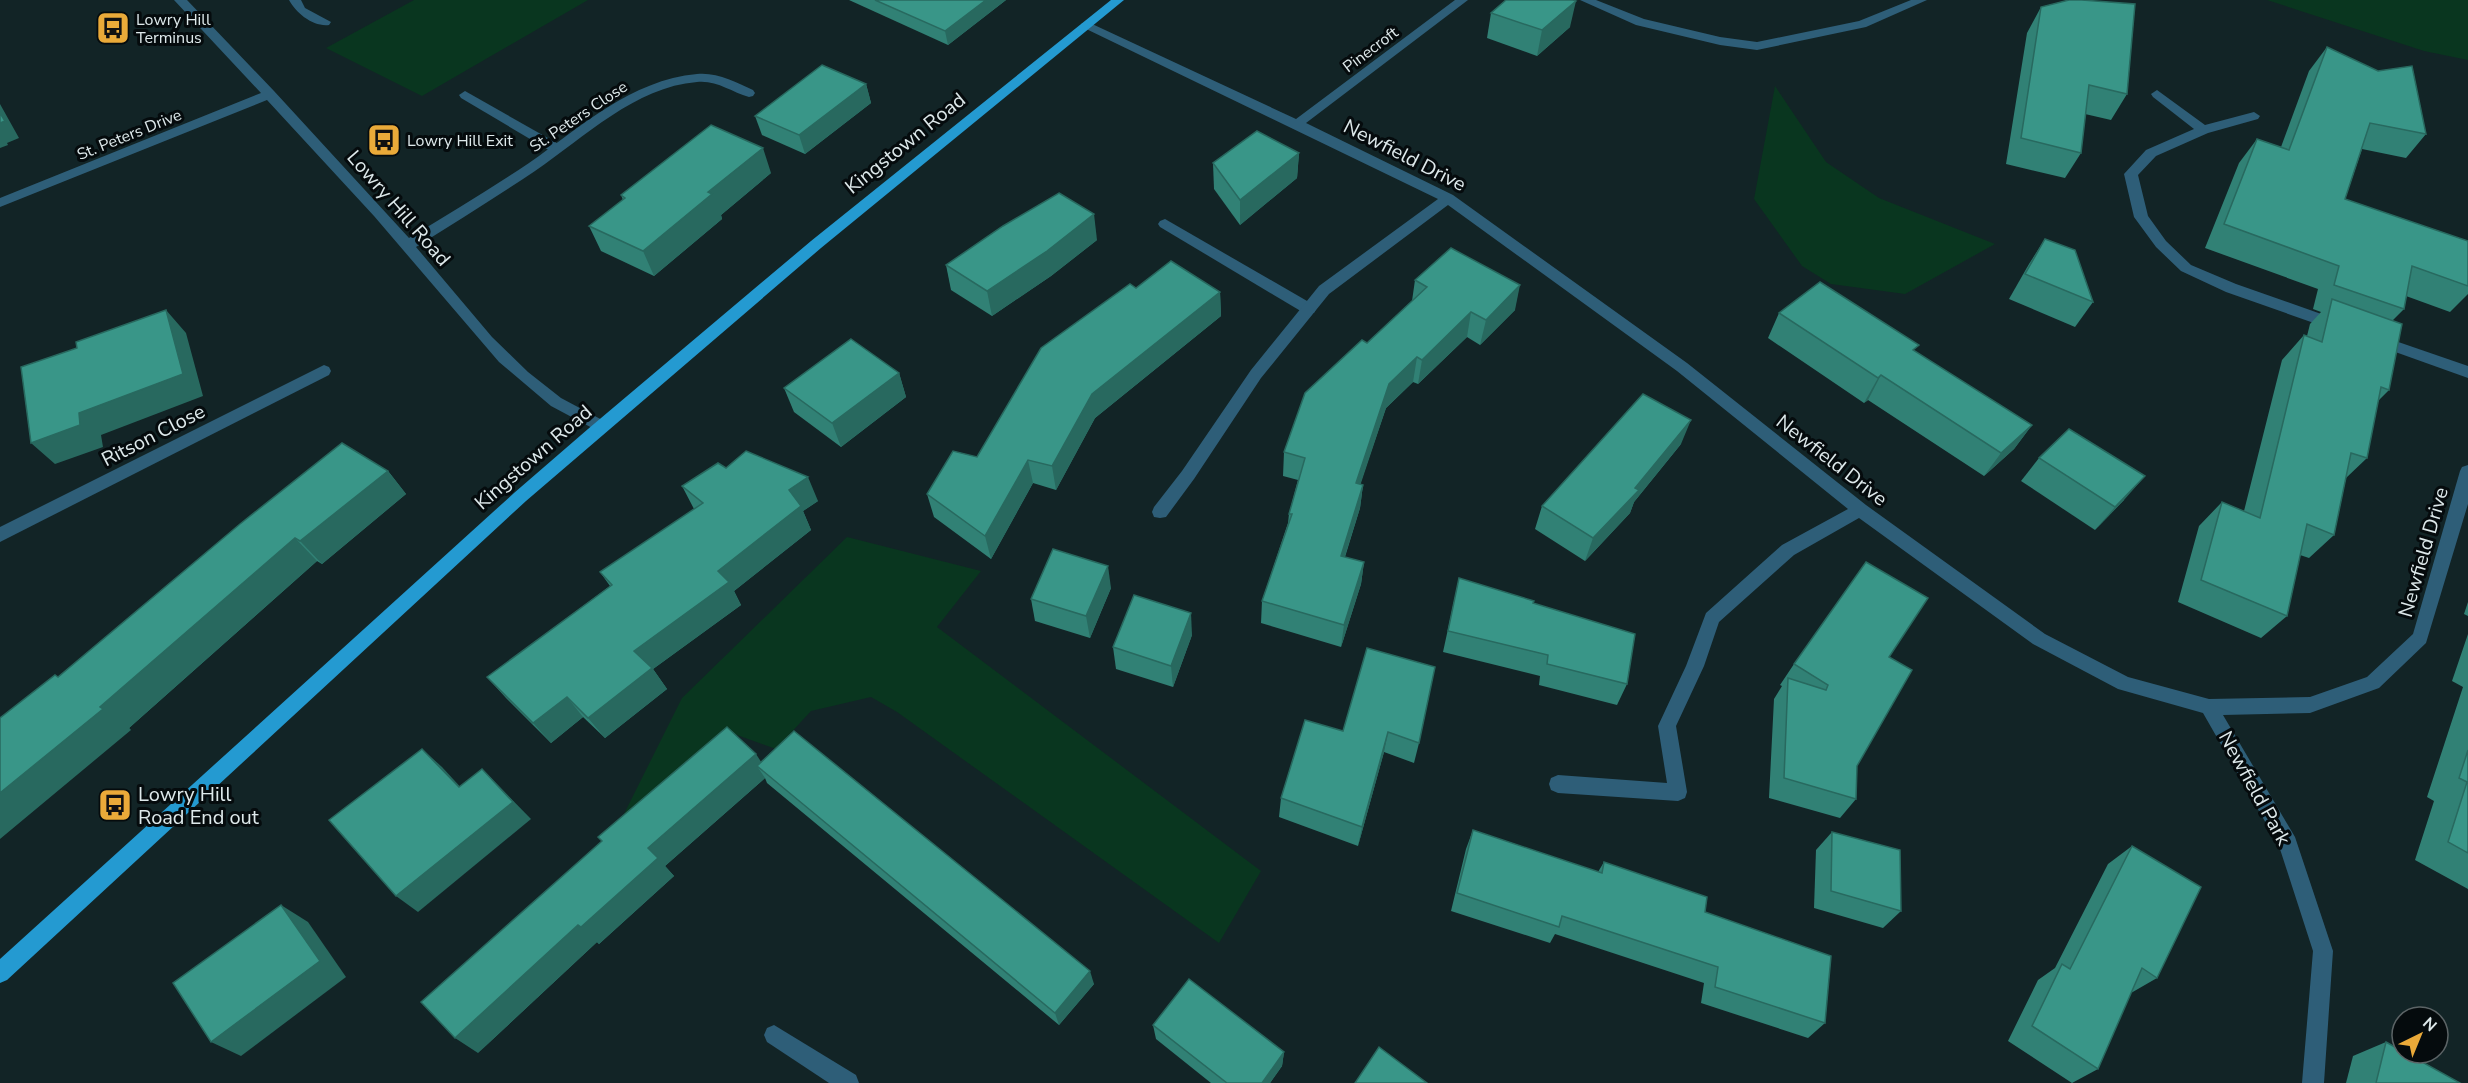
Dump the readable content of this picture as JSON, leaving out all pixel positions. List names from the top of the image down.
{
  "streets": {
    "main road": ["Kingstown Road"],
    "street": [
      "Pinecroft",
      "St. Peters Close",
      "St. Peters Drive",
      "Newfield Drive",
      "Lowry Hill Road",
      "Ritson Close",
      "Newfield Park"
    ]
  },
  "crossings": [
    ["Pinecroft", "Newfield Drive"],
    ["St. Peters Close", "Lowry Hill Road"],
    ["St. Peters Drive", "Lowry Hill Road"],
    ["Kingstown Road", "Newfield Drive"],
    ["Kingstown Road", "Lowry Hill Road"],
    ["Newfield Drive", "Newfield Park"]
  ],
  "places": {
    "bus stop": ["Lowry Hill Terminus", "Lowry Hill Exit", "Lowry Hill Road End out"]
  },
  "north": "top right"
}
